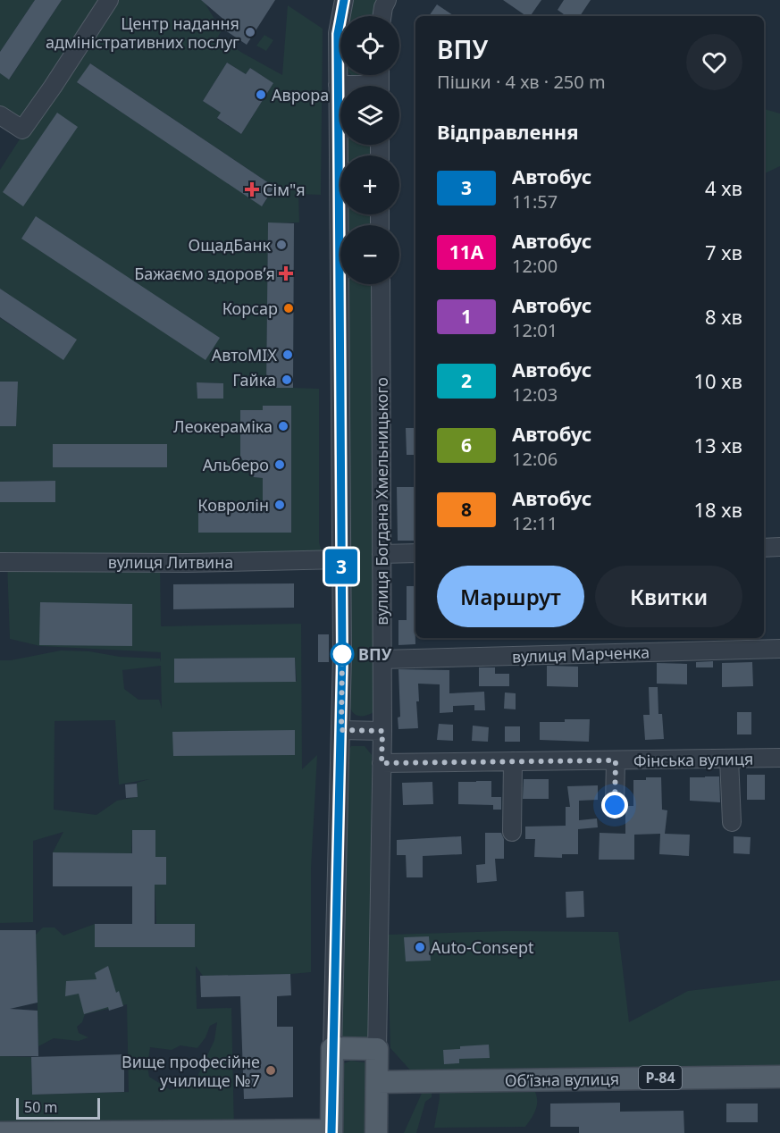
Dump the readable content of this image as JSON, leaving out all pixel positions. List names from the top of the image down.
{
  "streets": {
    "main road": ["вулиця Богдана Хмельницького", "Р-84", "Обʼїзна вулиця"],
    "street": ["вулиця Литвина", "вулиця Марченка", "Фінська вулиця"]
  },
  "crossings": [
    ["вулиця Богдана Хмельницького", "вулиця Марченка"],
    ["вулиця Богдана Хмельницького", "Фінська вулиця"],
    ["вулиця Богдана Хмельницького", "Обʼїзна вулиця"]
  ],
  "places": {
    "other": [
      "Центр надання адміністративних послуг",
      "Аврора",
      "ОщадБанк",
      "Корсар",
      "АвтоMIX",
      "Гайка",
      "Леокераміка",
      "Альберо",
      "Ковролін",
      "ВПУ",
      "Auto-Consept",
      "Вище професійне училище №7"
    ],
    "health": ["Сім\"я", "Бажаємо здоровʼя"]
  },
  "lines": ["bus line 3"],
  "scale_bar": "50 m",
  "page": {
    "on_map": "3",
    "map_buttons": ["+", "−"],
    "heading": [
      ["ВПУ", "Пішки · 4 хв · 250 m"],
      "Відправлення"
    ],
    "list": [
      {
        "mark": "3",
        "name": "Автобус",
        "note": "11:57",
        "value": "4 хв"
      },
      {
        "mark": "11А",
        "name": "Автобус",
        "note": "12:00",
        "value": "7 хв"
      },
      {
        "mark": "1",
        "name": "Автобус",
        "note": "12:01",
        "value": "8 хв"
      },
      {
        "mark": "2",
        "name": "Автобус",
        "note": "12:03",
        "value": "10 хв"
      },
      {
        "mark": "6",
        "name": "Автобус",
        "note": "12:06",
        "value": "13 хв"
      },
      {
        "mark": "8",
        "name": "Автобус",
        "note": "12:11",
        "value": "18 хв"
      }
    ],
    "buttons": ["Маршрут", "Квитки"],
    "scale": "50 m"
  }
}
